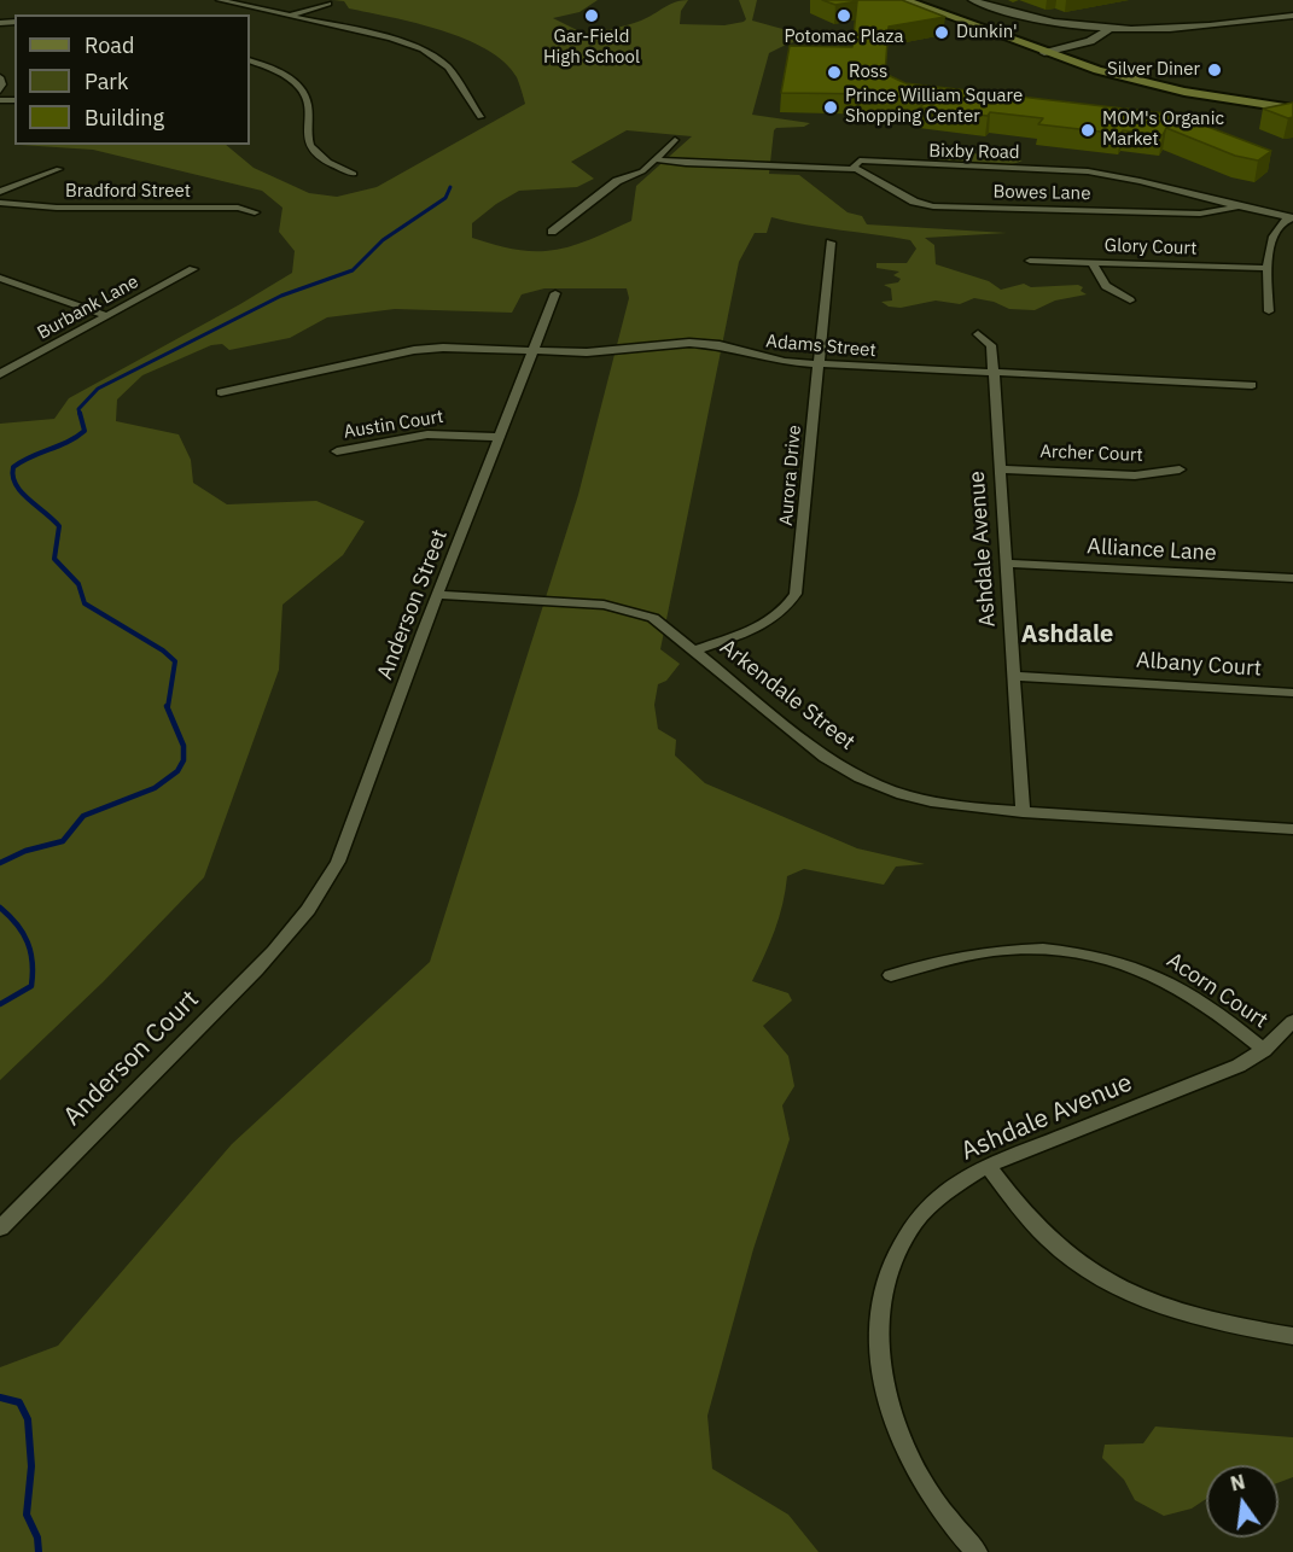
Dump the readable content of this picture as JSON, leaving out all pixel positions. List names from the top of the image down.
{
  "streets": {
    "street": [
      "Bixby Road",
      "Bradford Street",
      "Bowes Lane",
      "Glory Court",
      "Burbank Lane",
      "Adams Street",
      "Austin Court",
      "Archer Court",
      "Aurora Drive",
      "Ashdale Avenue",
      "Alliance Lane",
      "Anderson Street",
      "Albany Court",
      "Arkendale Street",
      "Acorn Court",
      "Anderson Court"
    ]
  },
  "crossings": [
    ["Bixby Road", "Bowes Lane"],
    ["Adams Street", "Aurora Drive"],
    ["Adams Street", "Ashdale Avenue"],
    ["Adams Street", "Anderson Street"],
    ["Austin Court", "Anderson Street"],
    ["Archer Court", "Ashdale Avenue"],
    ["Aurora Drive", "Arkendale Street"],
    ["Ashdale Avenue", "Alliance Lane"],
    ["Ashdale Avenue", "Albany Court"],
    ["Ashdale Avenue", "Arkendale Street"],
    ["Ashdale Avenue", "Acorn Court"],
    ["Anderson Street", "Arkendale Street"],
    ["Anderson Street", "Anderson Court"]
  ],
  "districts": ["Ashdale"],
  "places": [
    "Gar-Field High School",
    "Potomac Plaza",
    "Dunkin'",
    "Silver Diner",
    "Ross",
    "Prince William Square Shopping Center",
    "MOM's Organic Market"
  ],
  "legend": ["Road", "Park", "Building"],
  "north": "top"
}
